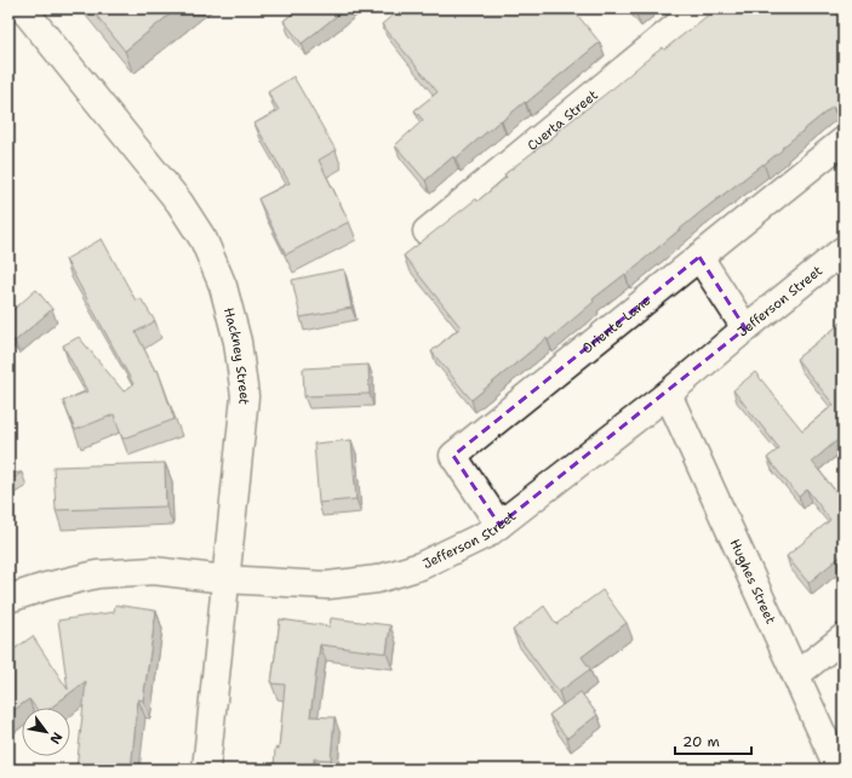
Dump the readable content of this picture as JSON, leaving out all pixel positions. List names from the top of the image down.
{
  "streets": {
    "street": [
      "Cuerta Street",
      "Jefferson Street",
      "Oriente Lane",
      "Hackney Street",
      "Hughes Street"
    ]
  },
  "crossings": [
    ["Jefferson Street", "Oriente Lane"],
    ["Jefferson Street", "Hackney Street"],
    ["Jefferson Street", "Hughes Street"]
  ],
  "scale_bar": "20 m",
  "north": "bottom right"
}
